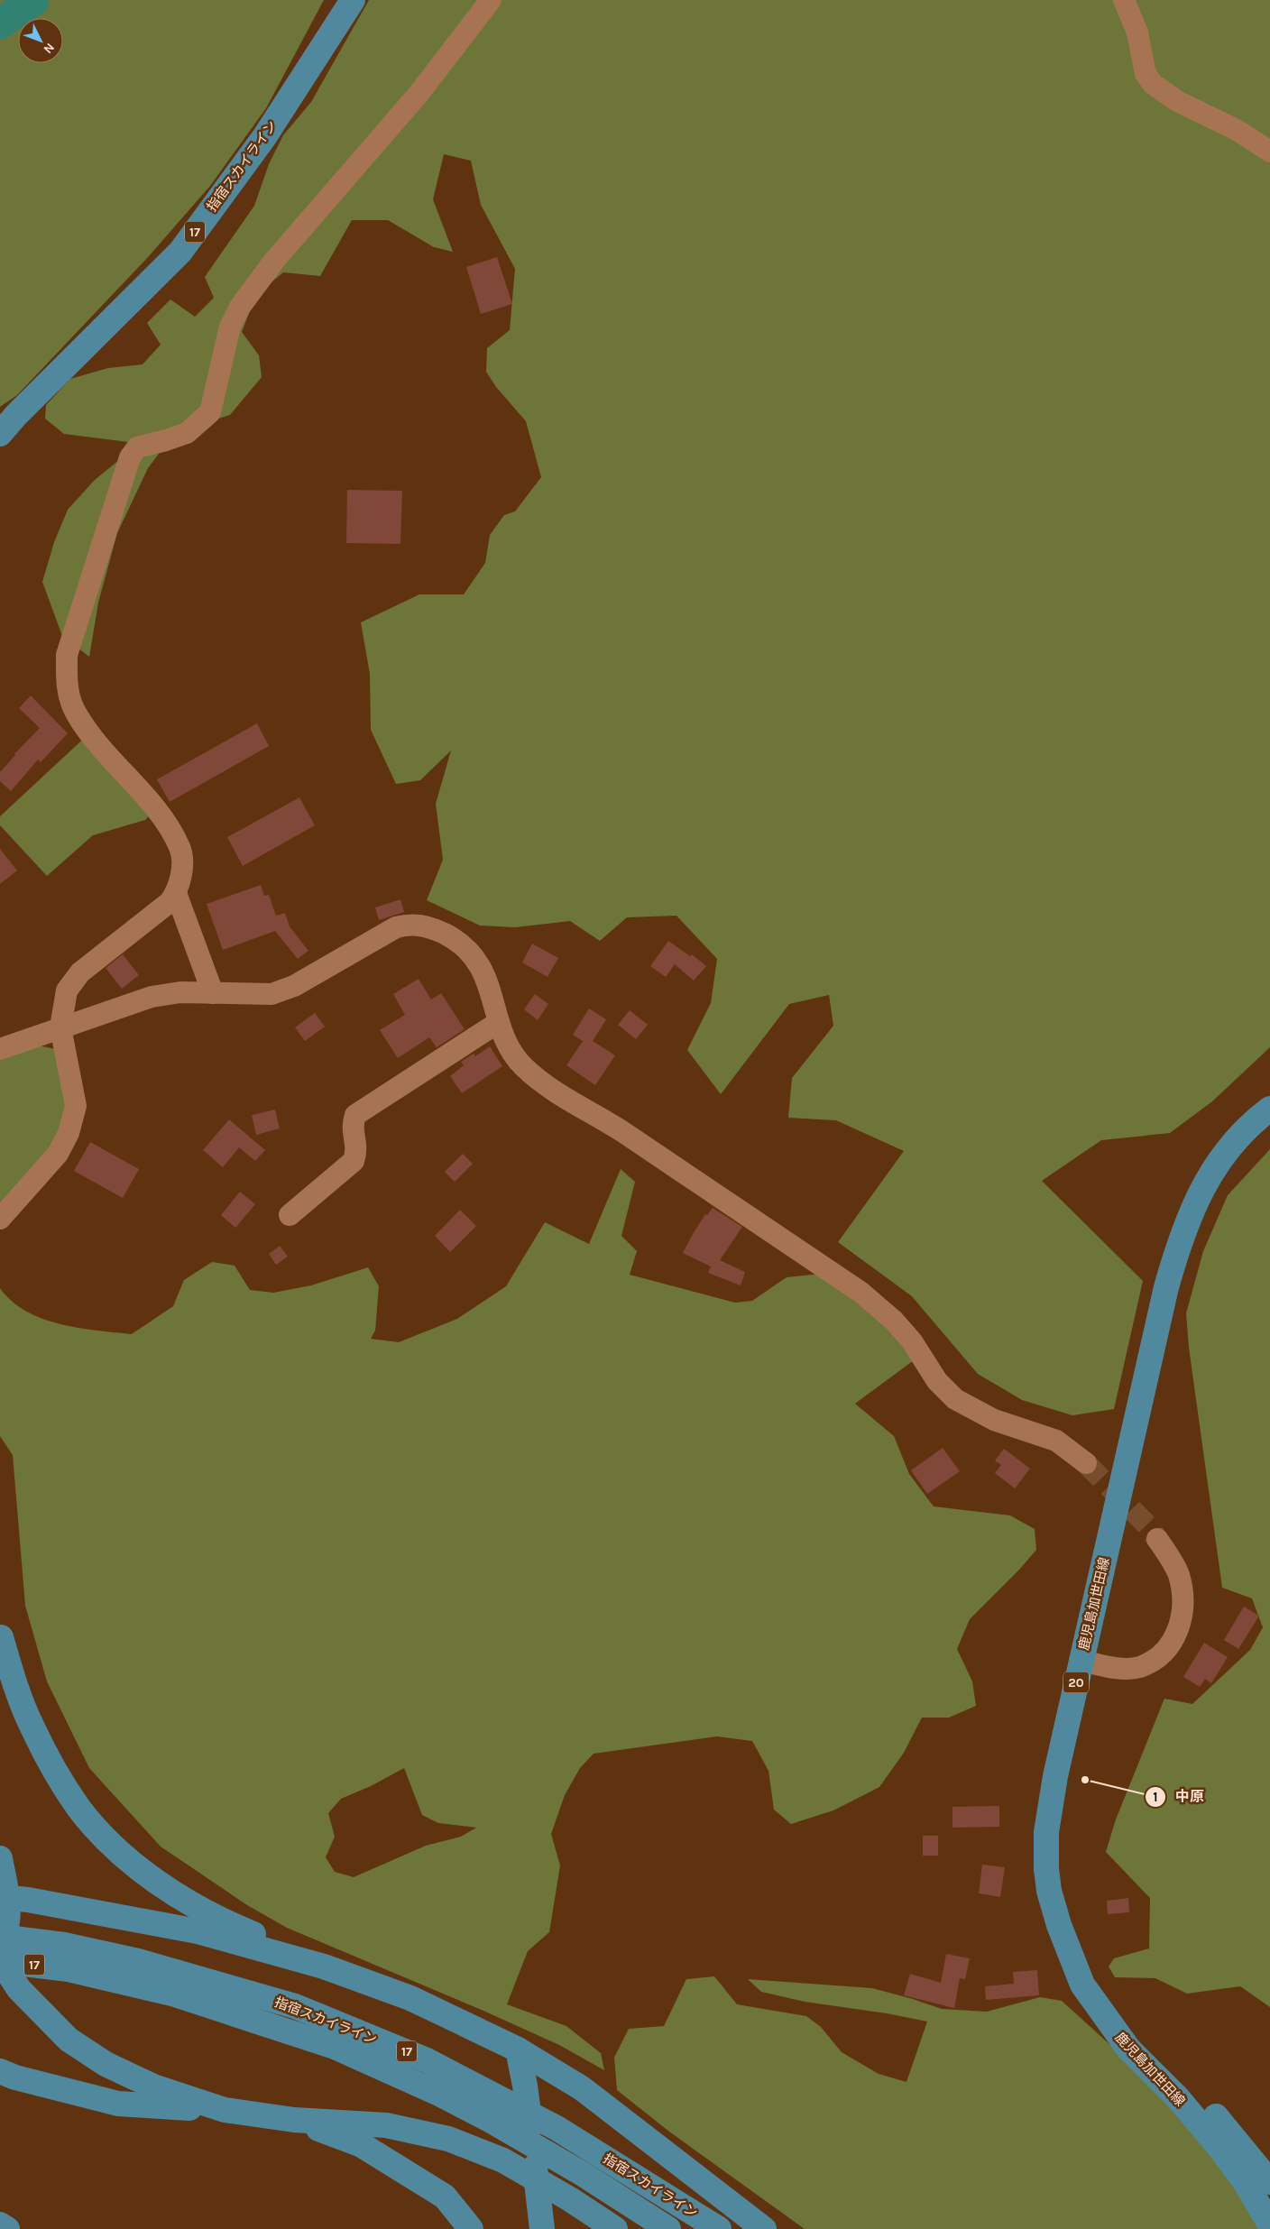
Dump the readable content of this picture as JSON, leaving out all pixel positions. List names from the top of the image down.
{
  "streets": {
    "main road": [
      "指宿スカイライン",
      "17",
      "鹿児島加世田線",
      "20"
    ]
  },
  "places": ["中原"],
  "north": "bottom right"
}
